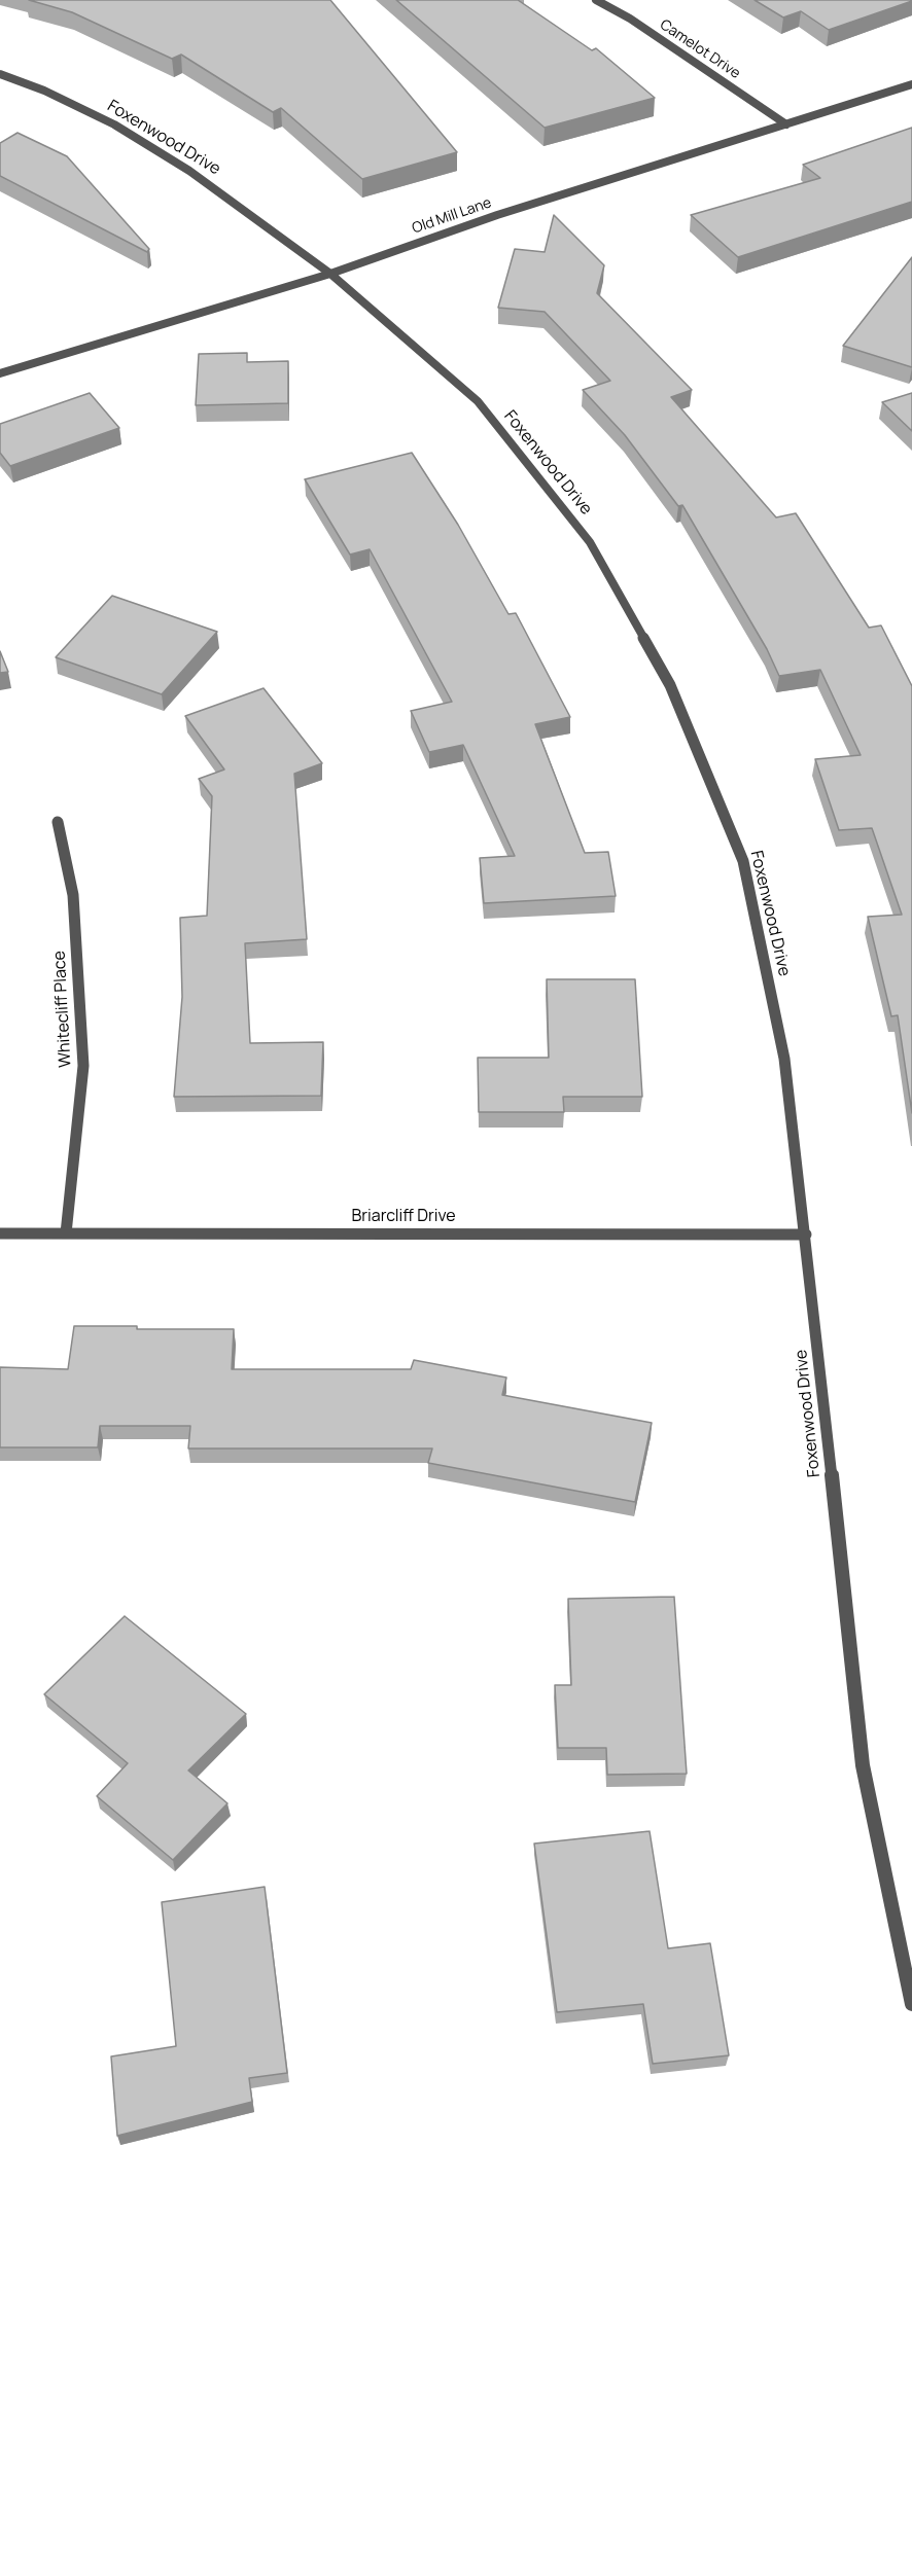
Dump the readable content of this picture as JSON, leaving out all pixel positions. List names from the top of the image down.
{
  "streets": {
    "street": [
      "Camelot Drive",
      "Foxenwood Drive",
      "Old Mill Lane",
      "Whitecliff Place",
      "Briarcliff Drive"
    ]
  },
  "crossings": [
    ["Camelot Drive", "Old Mill Lane"],
    ["Foxenwood Drive", "Old Mill Lane"],
    ["Foxenwood Drive", "Briarcliff Drive"],
    ["Whitecliff Place", "Briarcliff Drive"]
  ]
}
